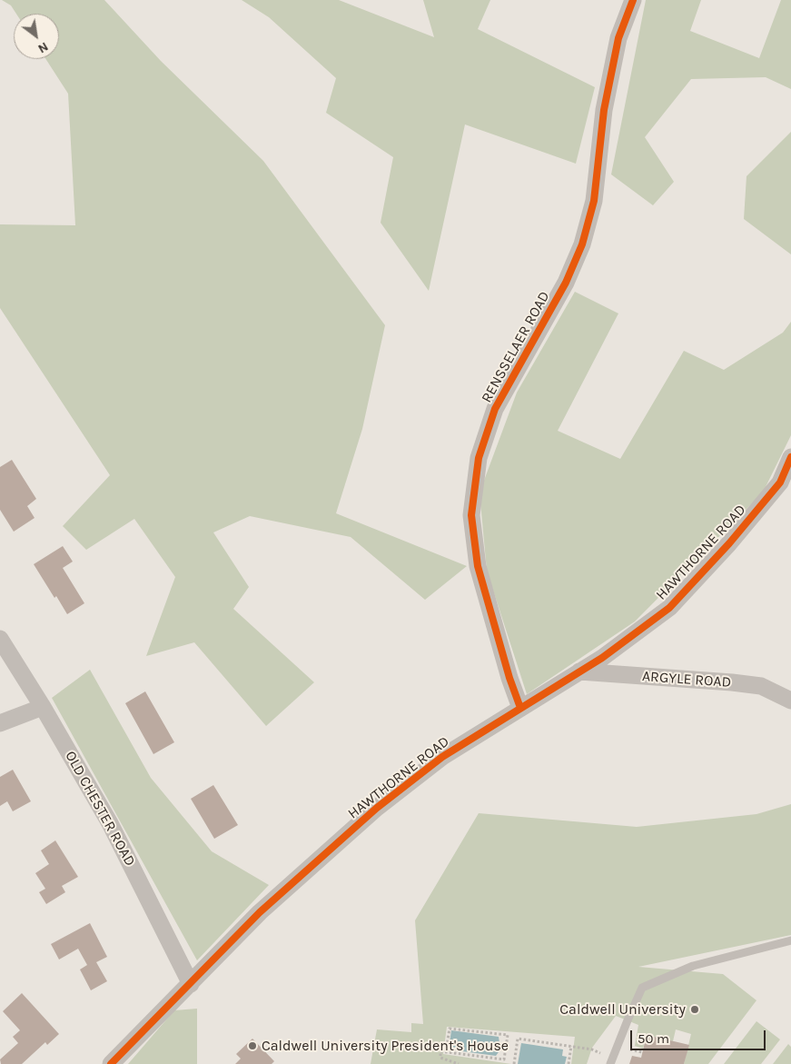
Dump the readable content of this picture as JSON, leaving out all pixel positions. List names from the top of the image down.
{
  "streets": {
    "street": [
      "RENSSELAER ROAD",
      "HAWTHORNE ROAD",
      "ARGYLE ROAD",
      "OLD CHESTER ROAD"
    ]
  },
  "crossings": [
    ["RENSSELAER ROAD", "HAWTHORNE ROAD"],
    ["HAWTHORNE ROAD", "ARGYLE ROAD"],
    ["HAWTHORNE ROAD", "OLD CHESTER ROAD"]
  ],
  "places": ["Caldwell University", "Caldwell University President's House"],
  "scale_bar": "50 m",
  "north": "bottom right"
}
